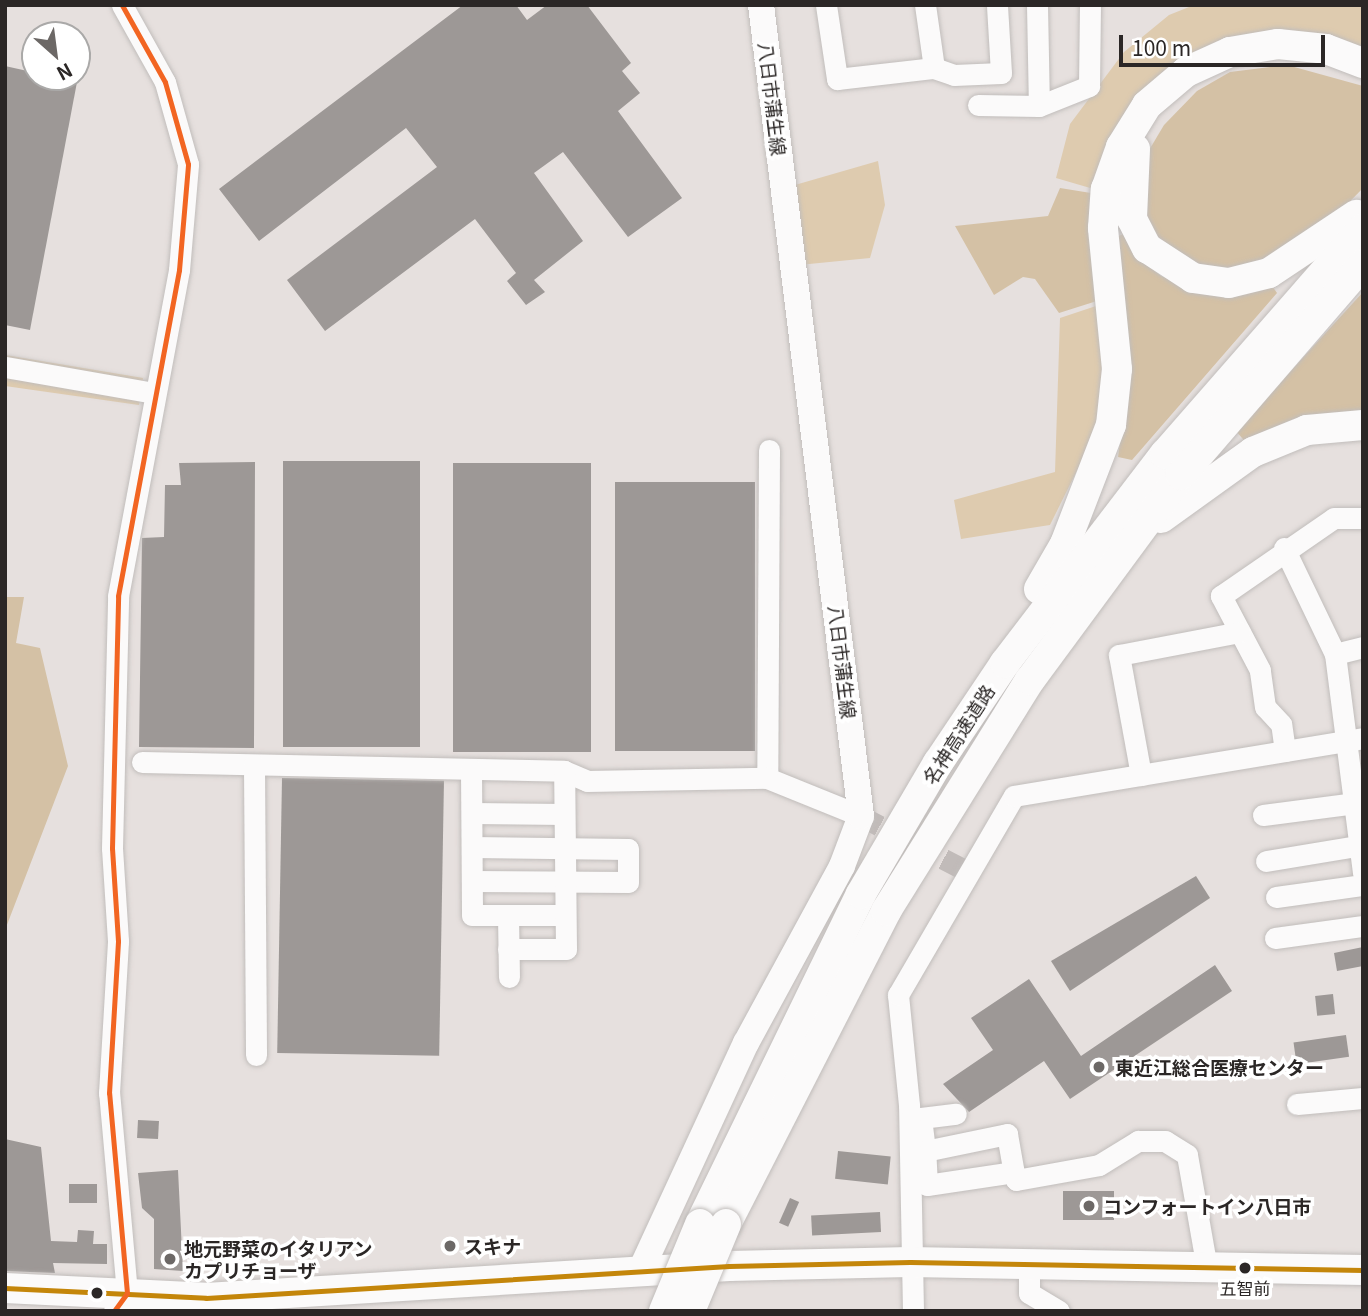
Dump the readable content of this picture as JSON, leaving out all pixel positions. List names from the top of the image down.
{
  "streets": {
    "highway": ["名神高速道路"],
    "main road": ["八日市蒲生線"]
  },
  "places": [
    "東近江総合医療センター",
    "コンフォートイン八日市",
    "スキナ",
    "地元野菜のイタリアン カプリチョーザ",
    "五智前"
  ],
  "scale_bar": "100 m",
  "north": "bottom right"
}
